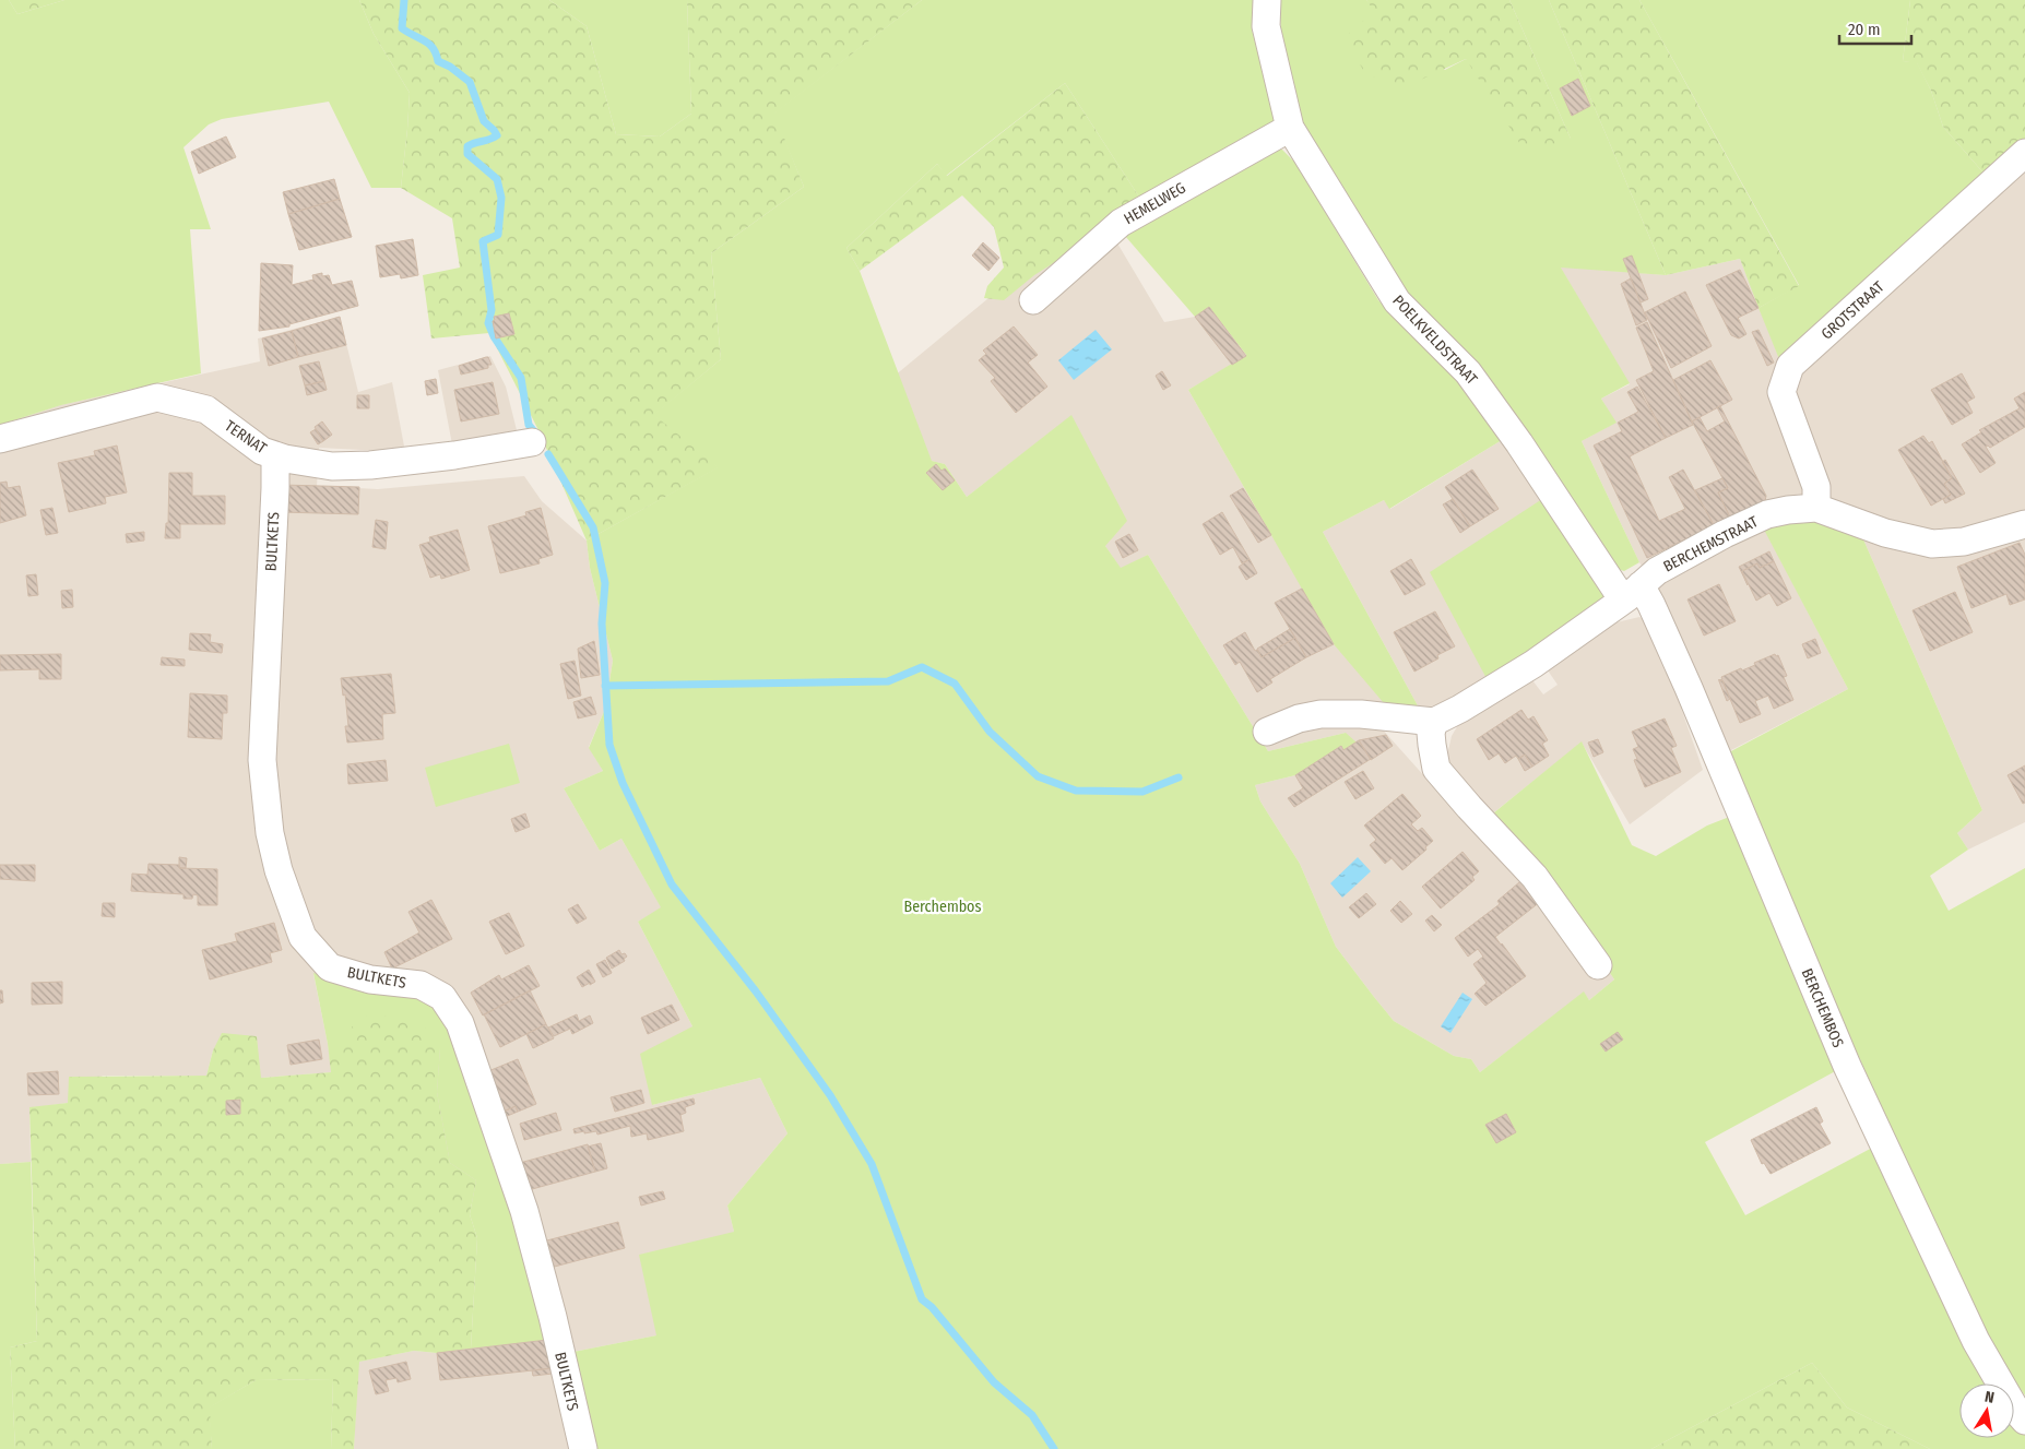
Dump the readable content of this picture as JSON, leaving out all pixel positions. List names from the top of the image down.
{
  "streets": {
    "street": [
      "HEMELWEG",
      "GROTSTRAAT",
      "POELKVELDSTRAAT",
      "TERNAT",
      "BULTKETS",
      "BERCHEMSTRAAT",
      "BERCHEMBOS"
    ]
  },
  "crossings": [
    ["HEMELWEG", "POELKVELDSTRAAT"],
    ["GROTSTRAAT", "BERCHEMSTRAAT"],
    ["POELKVELDSTRAAT", "BERCHEMSTRAAT"],
    ["POELKVELDSTRAAT", "BERCHEMBOS"],
    ["TERNAT", "BULTKETS"],
    ["BERCHEMSTRAAT", "BERCHEMBOS"]
  ],
  "parks": ["Berchembos"],
  "scale_bar": "20 m",
  "north": "top"
}
